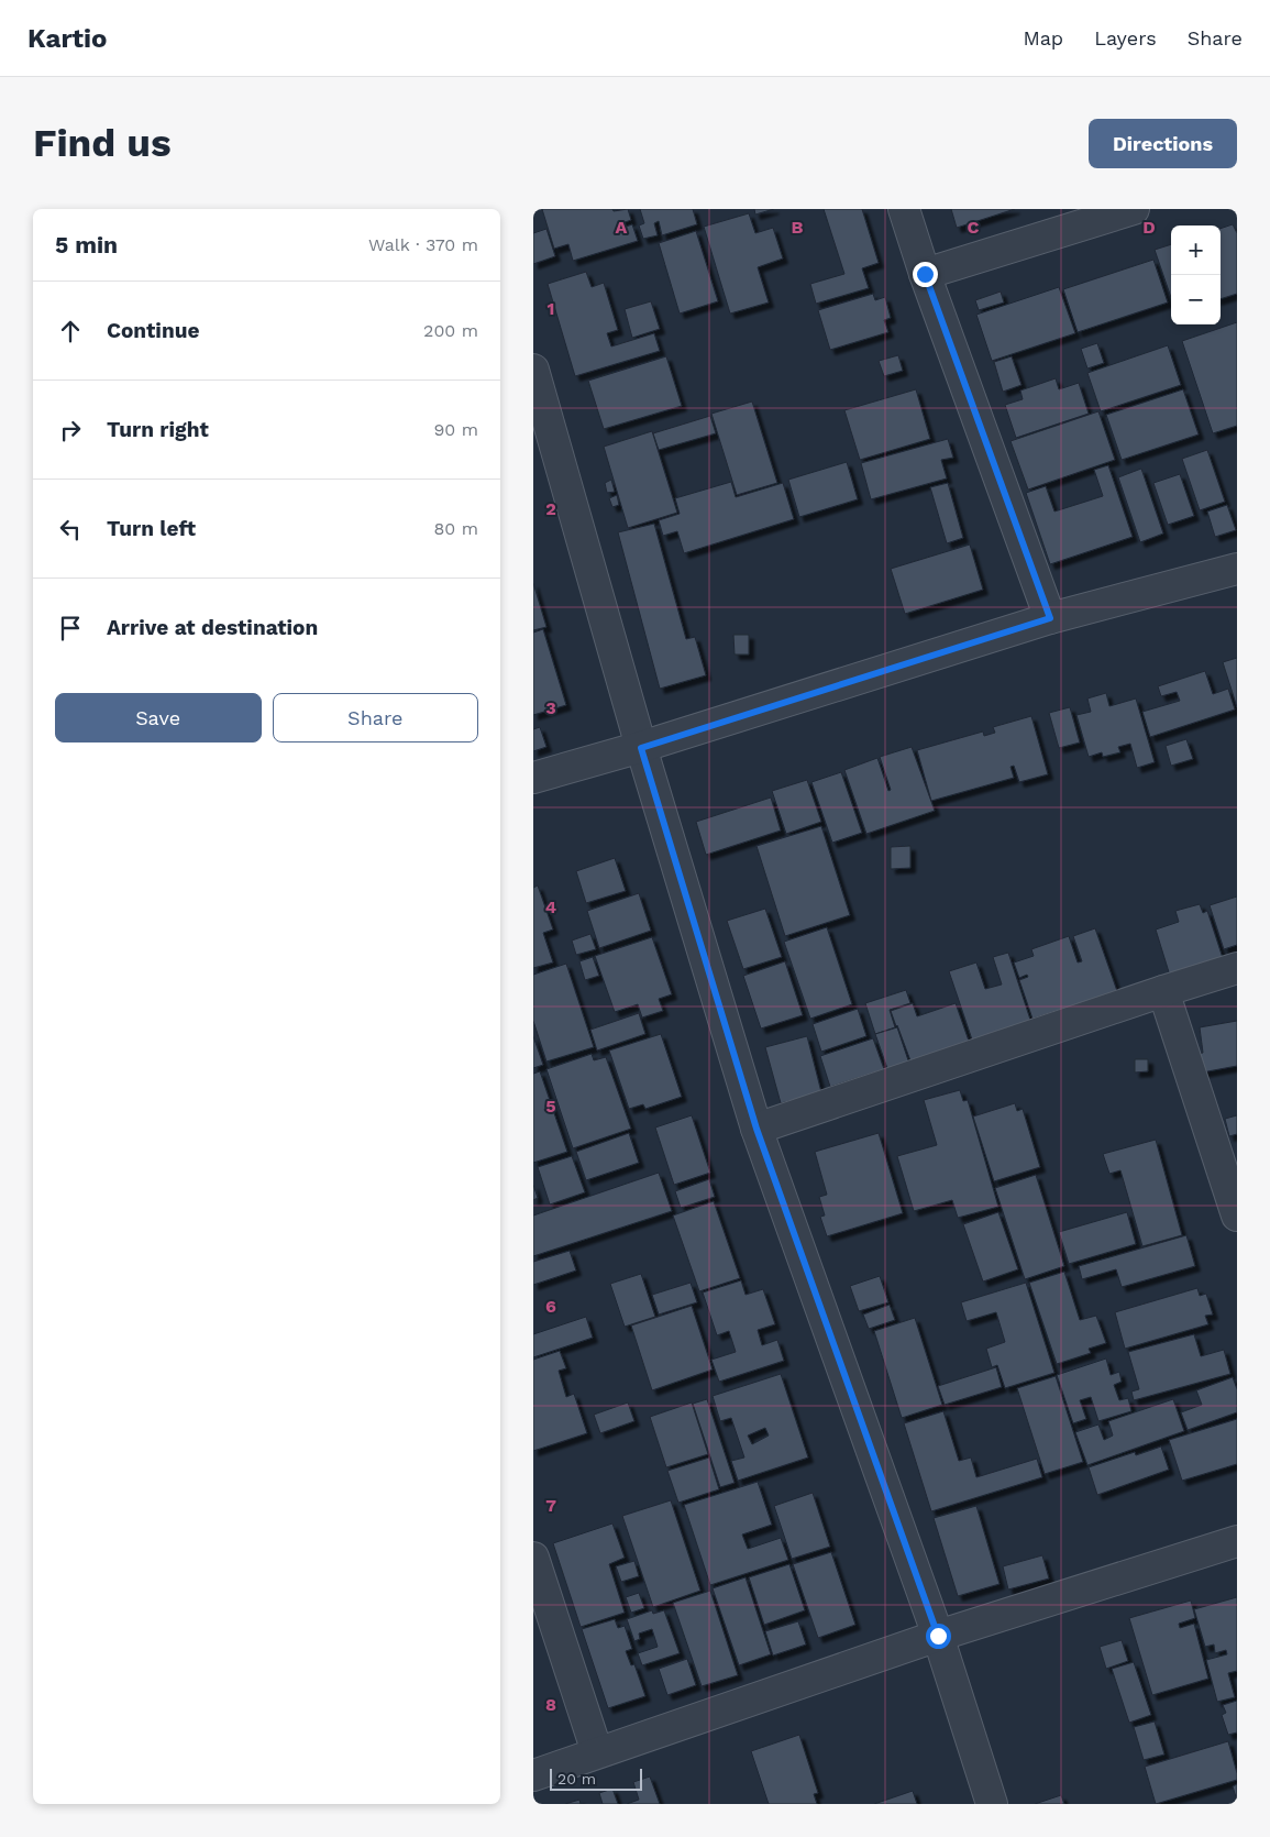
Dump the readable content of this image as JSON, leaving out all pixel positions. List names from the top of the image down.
{
  "scale_bar": "20 m",
  "page": {
    "header": "Kartio",
    "nav": ["Map", "Layers", "Share"],
    "buttons": [
      "Directions",
      ["Save", "Share"]
    ],
    "title": "Find us",
    "heading": ["5 min", "Walk · 370 m"],
    "map_buttons": ["+", "−"],
    "list": [
      ["Continue", "200 m"],
      ["Turn right", "90 m"],
      ["Turn left", "80 m"],
      "Arrive at destination"
    ],
    "scale": "20 m"
  },
  "grid": {
    "columns": [
      "A",
      "B",
      "C",
      "D"
    ],
    "rows": [
      "1",
      "2",
      "3",
      "4",
      "5",
      "6",
      "7",
      "8"
    ]
  }
}
